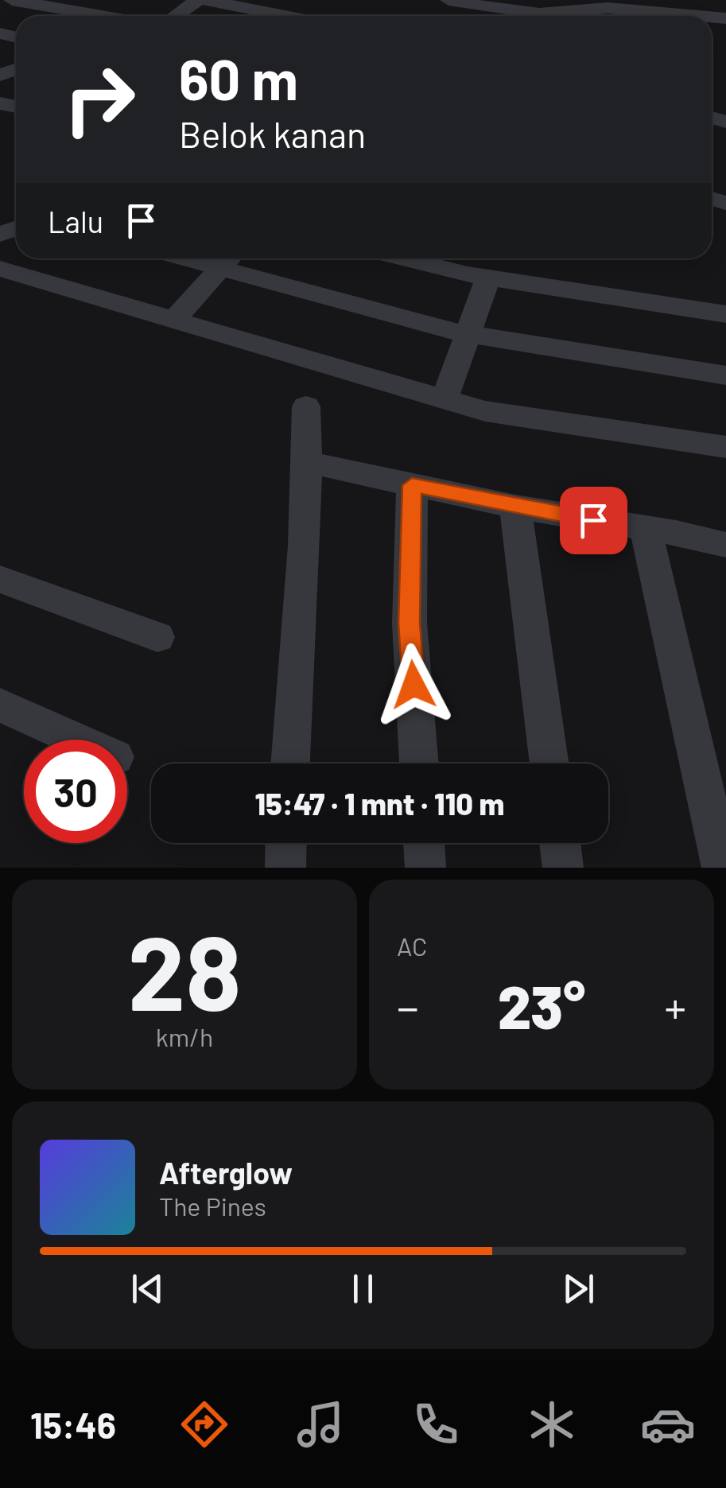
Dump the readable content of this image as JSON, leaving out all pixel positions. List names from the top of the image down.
{
  "page": {
    "turn": ["60 m", "Belok kanan"],
    "then": "Lalu",
    "limit": "30",
    "trip": "15:47 · 1 mnt · 110 m",
    "tile": [
      ["28", "km/h"],
      "AC"
    ],
    "heat": ["−", "23°", "+"],
    "song": ["Afterglow", "The Pines"],
    "tabs": "15:46"
  }
}
